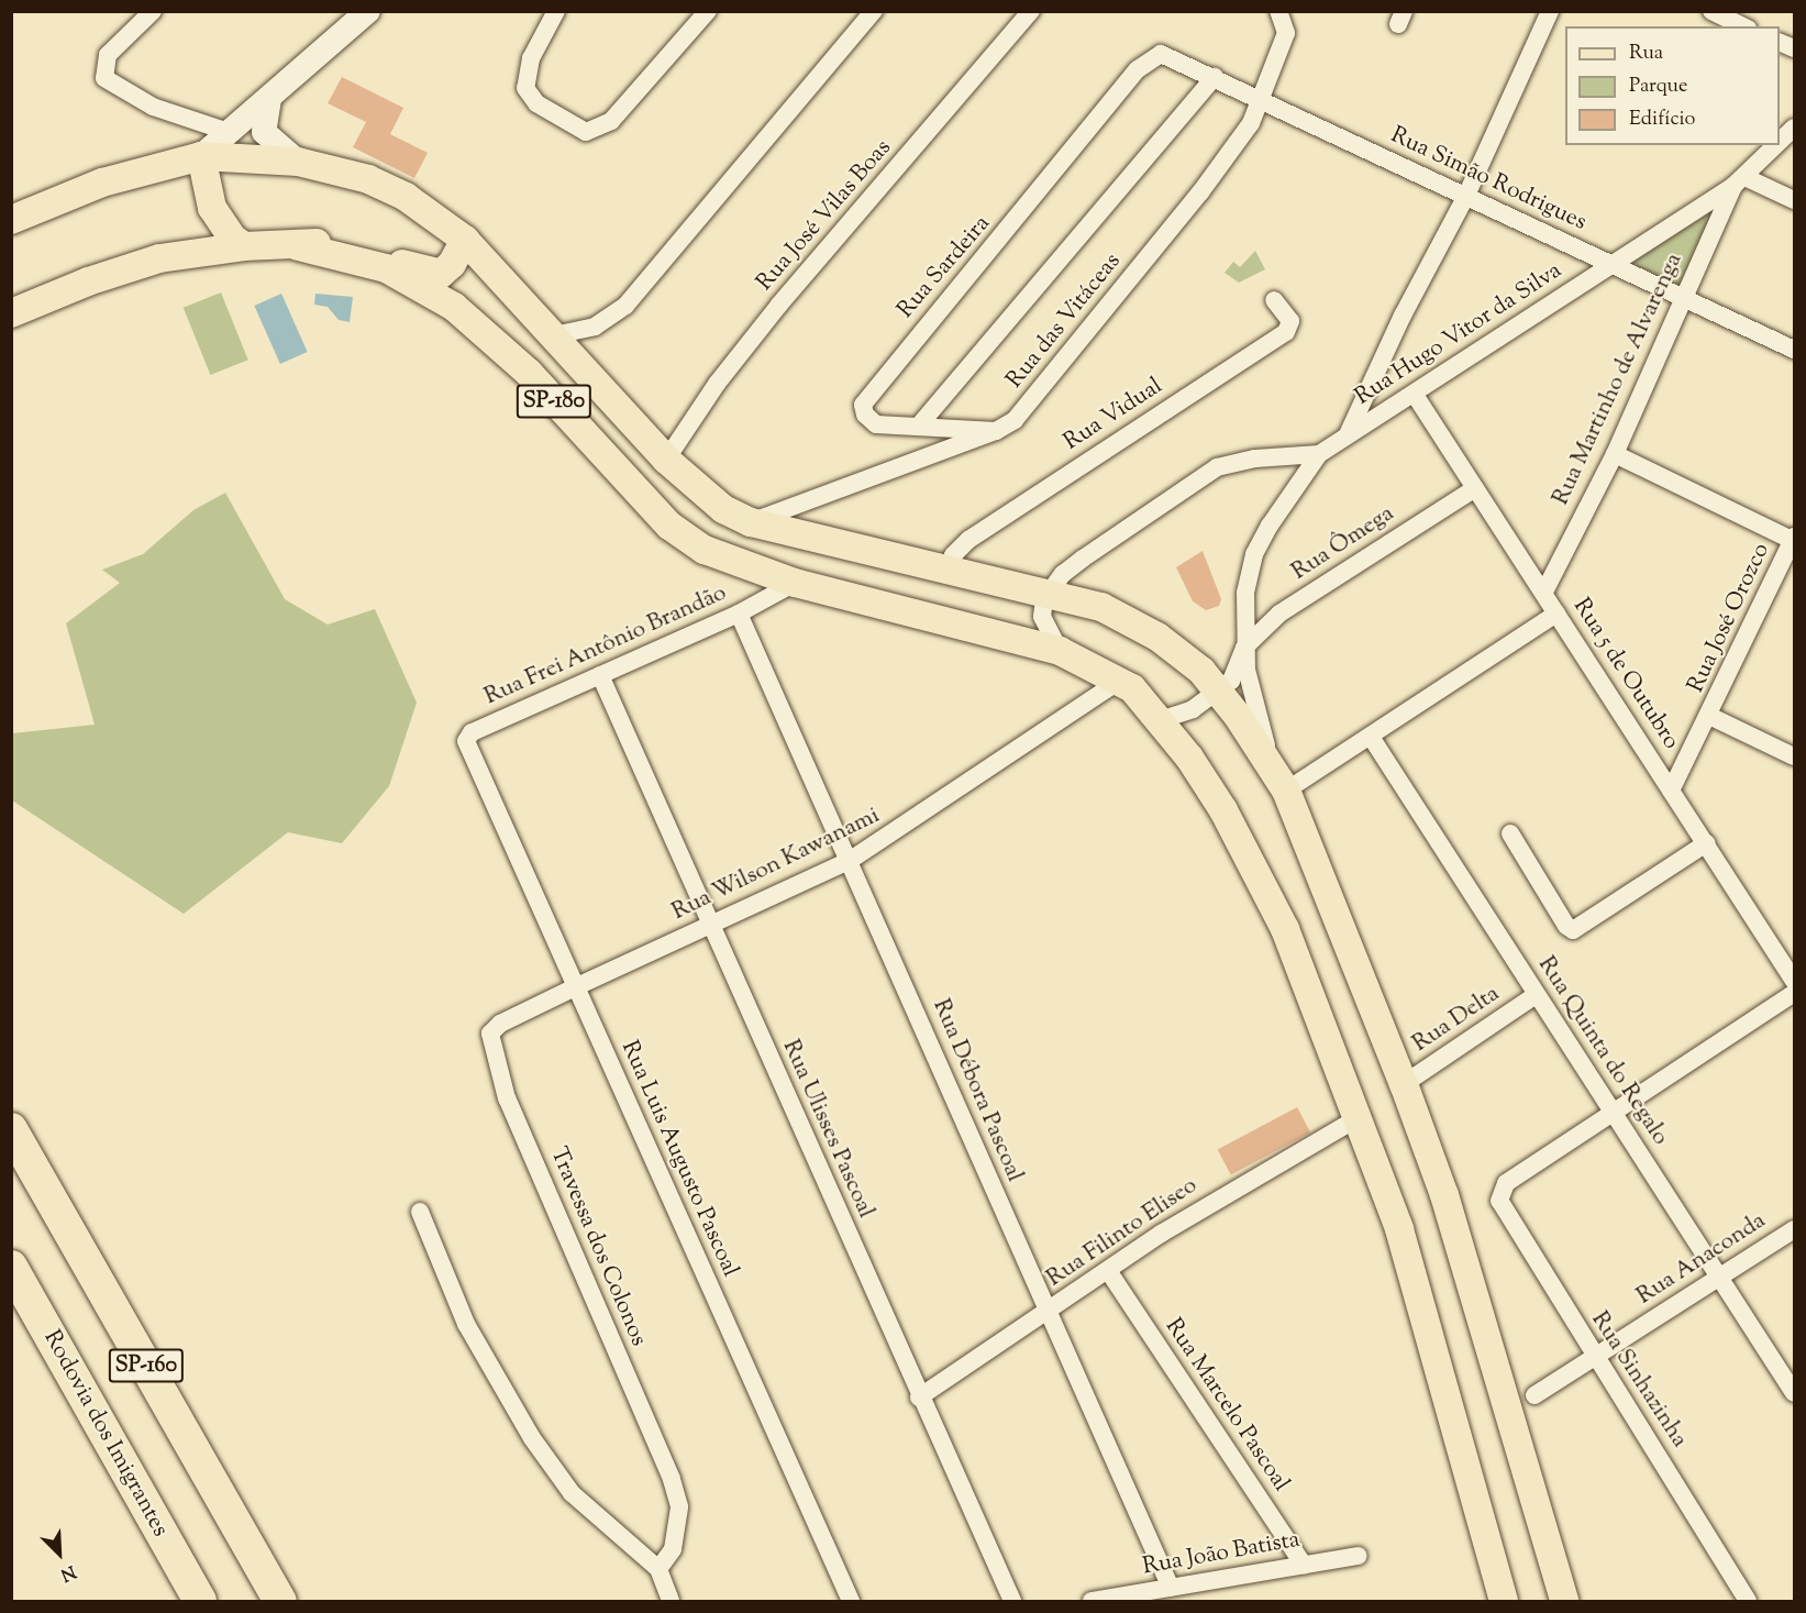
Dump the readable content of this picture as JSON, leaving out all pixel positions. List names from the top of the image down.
{
  "streets": {
    "highway": ["SP-160", "Rodovia dos Imigrantes"],
    "main road": ["SP-180"],
    "street": [
      "Rua Simão Rodrigues",
      "Rua José Vilas Boas",
      "Rua Sardeira",
      "Rua das Vitáceas",
      "Rua Hugo Vitor da Silva",
      "Rua Martinho de Alvarenga",
      "Rua Vidual",
      "Rua Ômega",
      "Rua José Orozco",
      "Rua Frei Antônio Brandão",
      "Rua 5 de Outubro",
      "Rua Wilson Kawanami",
      "Rua Delta",
      "Rua Quinta do Regalo",
      "Rua Débora Pascoal",
      "Rua Ulisses Pascoal",
      "Rua Luis Augusto Pascoal",
      "Rua Filinto Eliseo",
      "Travessa dos Colonos",
      "Rua Anaconda",
      "Rua Sinhazinha",
      "Rua Marcelo Pascoal",
      "Rua João Batista"
    ]
  },
  "crossings": [
    ["Rua Simão Rodrigues", "Rua Sardeira"],
    ["Rua Simão Rodrigues", "Rua das Vitáceas"],
    ["Rua Simão Rodrigues", "Rua Hugo Vitor da Silva"],
    ["Rua Simão Rodrigues", "Rua Martinho de Alvarenga"],
    ["Rua Sardeira", "Rua das Vitáceas"],
    ["Rua Hugo Vitor da Silva", "Rua Martinho de Alvarenga"],
    ["Rua Hugo Vitor da Silva", "Rua Ômega"],
    ["Rua Hugo Vitor da Silva", "Rua 5 de Outubro"],
    ["Rua Martinho de Alvarenga", "Rua 5 de Outubro"],
    ["SP-180", "Rua Frei Antônio Brandão"],
    ["Rua Ômega", "Rua 5 de Outubro"],
    ["Rua José Orozco", "Rua 5 de Outubro"],
    ["Rua Frei Antônio Brandão", "Rua Débora Pascoal"],
    ["Rua Frei Antônio Brandão", "Rua Ulisses Pascoal"],
    ["Rua Frei Antônio Brandão", "Rua Luis Augusto Pascoal"],
    ["Rua Wilson Kawanami", "Rua Débora Pascoal"],
    ["Rua Wilson Kawanami", "Rua Ulisses Pascoal"],
    ["Rua Wilson Kawanami", "Rua Luis Augusto Pascoal"],
    ["Rua Wilson Kawanami", "Travessa dos Colonos"],
    ["Rua Delta", "Rua Quinta do Regalo"],
    ["Rua Quinta do Regalo", "Rua Anaconda"],
    ["Rua Quinta do Regalo", "Rua Sinhazinha"],
    ["Rua Débora Pascoal", "Rua Filinto Eliseo"],
    ["Rua Débora Pascoal", "Rua João Batista"],
    ["Rua Ulisses Pascoal", "Rua Filinto Eliseo"],
    ["Rua Luis Augusto Pascoal", "Travessa dos Colonos"],
    ["Rua Filinto Eliseo", "Rua Marcelo Pascoal"],
    ["Rua Anaconda", "Rua Sinhazinha"],
    ["Rua Marcelo Pascoal", "Rua João Batista"]
  ],
  "legend": ["Rua", "Parque", "Edifício"],
  "north": "bottom right"
}
